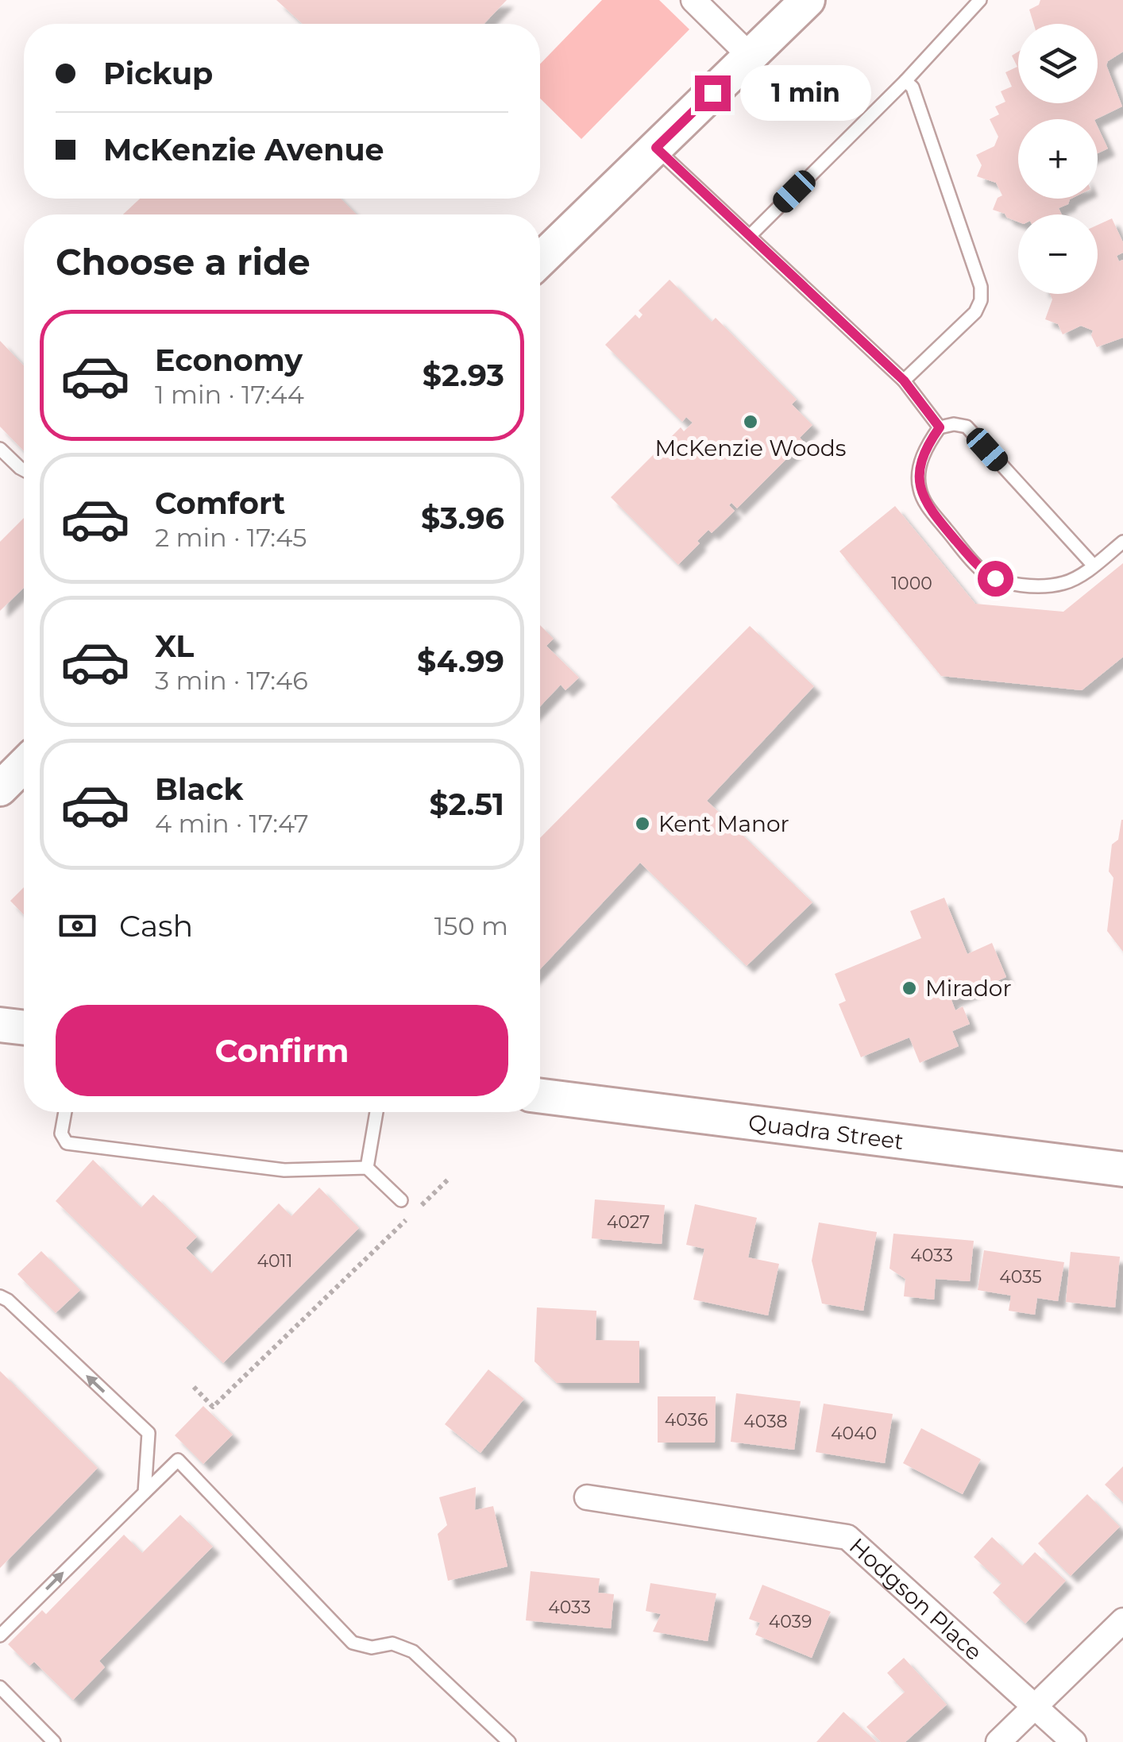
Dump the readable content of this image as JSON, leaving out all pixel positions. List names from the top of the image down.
{
  "streets": {
    "main road": ["Quadra Street"],
    "street": ["Hodgson Place"]
  },
  "places": ["McKenzie Woods", "Kent Manor", "Mirador"],
  "house_numbers": [
    "1000",
    "4027",
    "4033",
    "4011",
    "4035",
    "4036",
    "4038",
    "4040",
    "4033",
    "4039"
  ],
  "page": {
    "map_buttons": ["+", "−"],
    "banner": ["Pickup", "McKenzie Avenue"],
    "bubble": "1 min",
    "heading": "Choose a ride",
    "list": [
      {
        "name": "Economy",
        "note": "1 min · 17:44",
        "value": "$2.93"
      },
      {
        "name": "Comfort",
        "note": "2 min · 17:45",
        "value": "$3.96"
      },
      {
        "name": "XL",
        "note": "3 min · 17:46",
        "value": "$4.99"
      },
      {
        "name": "Black",
        "note": "4 min · 17:47",
        "value": "$2.51"
      }
    ],
    "pay": ["Cash", "150 m"],
    "buttons": "Confirm"
  }
}
